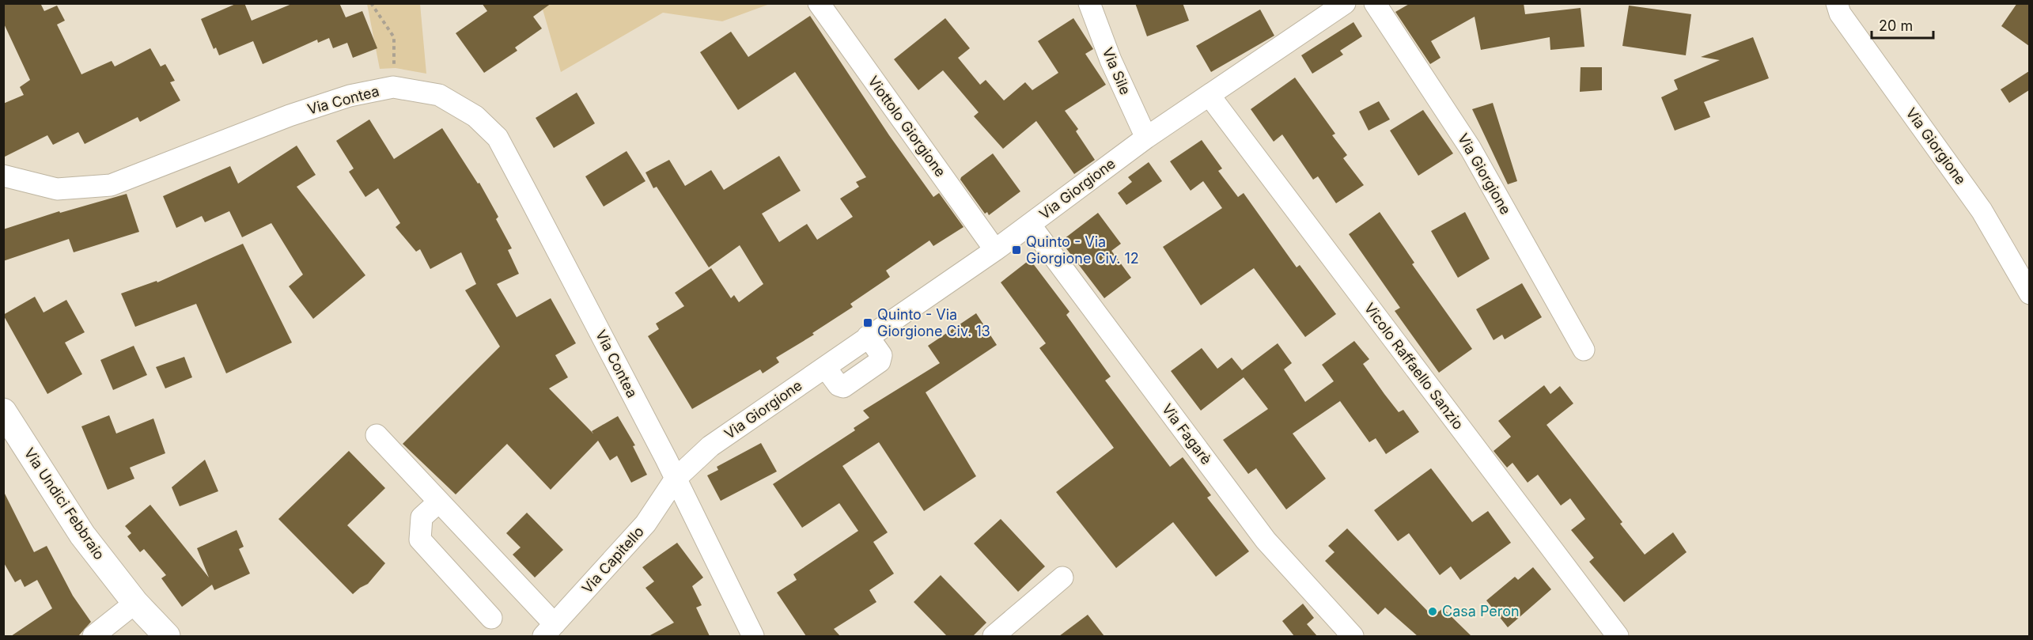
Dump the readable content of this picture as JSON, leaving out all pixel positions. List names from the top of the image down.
{
  "streets": {
    "main road": ["Via Undici Febbraio"],
    "street": [
      "Via Sile",
      "Via Contea",
      "Viottolo Giorgione",
      "Via Giorgione",
      "Vicolo Raffaello Sanzio",
      "Via Fagarè",
      "Via Capitello"
    ]
  },
  "crossings": [
    ["Via Sile", "Via Giorgione"],
    ["Via Contea", "Via Giorgione"],
    ["Via Contea", "Via Capitello"],
    ["Viottolo Giorgione", "Via Giorgione"],
    ["Via Giorgione", "Vicolo Raffaello Sanzio"],
    ["Via Giorgione", "Via Fagarè"],
    ["Via Giorgione", "Via Capitello"]
  ],
  "places": {
    "transit": ["Quinto - Via Giorgione Civ. 12", "Quinto - Via Giorgione Civ. 13"],
    "other": ["Casa Peron"]
  },
  "scale_bar": "20 m"
}
